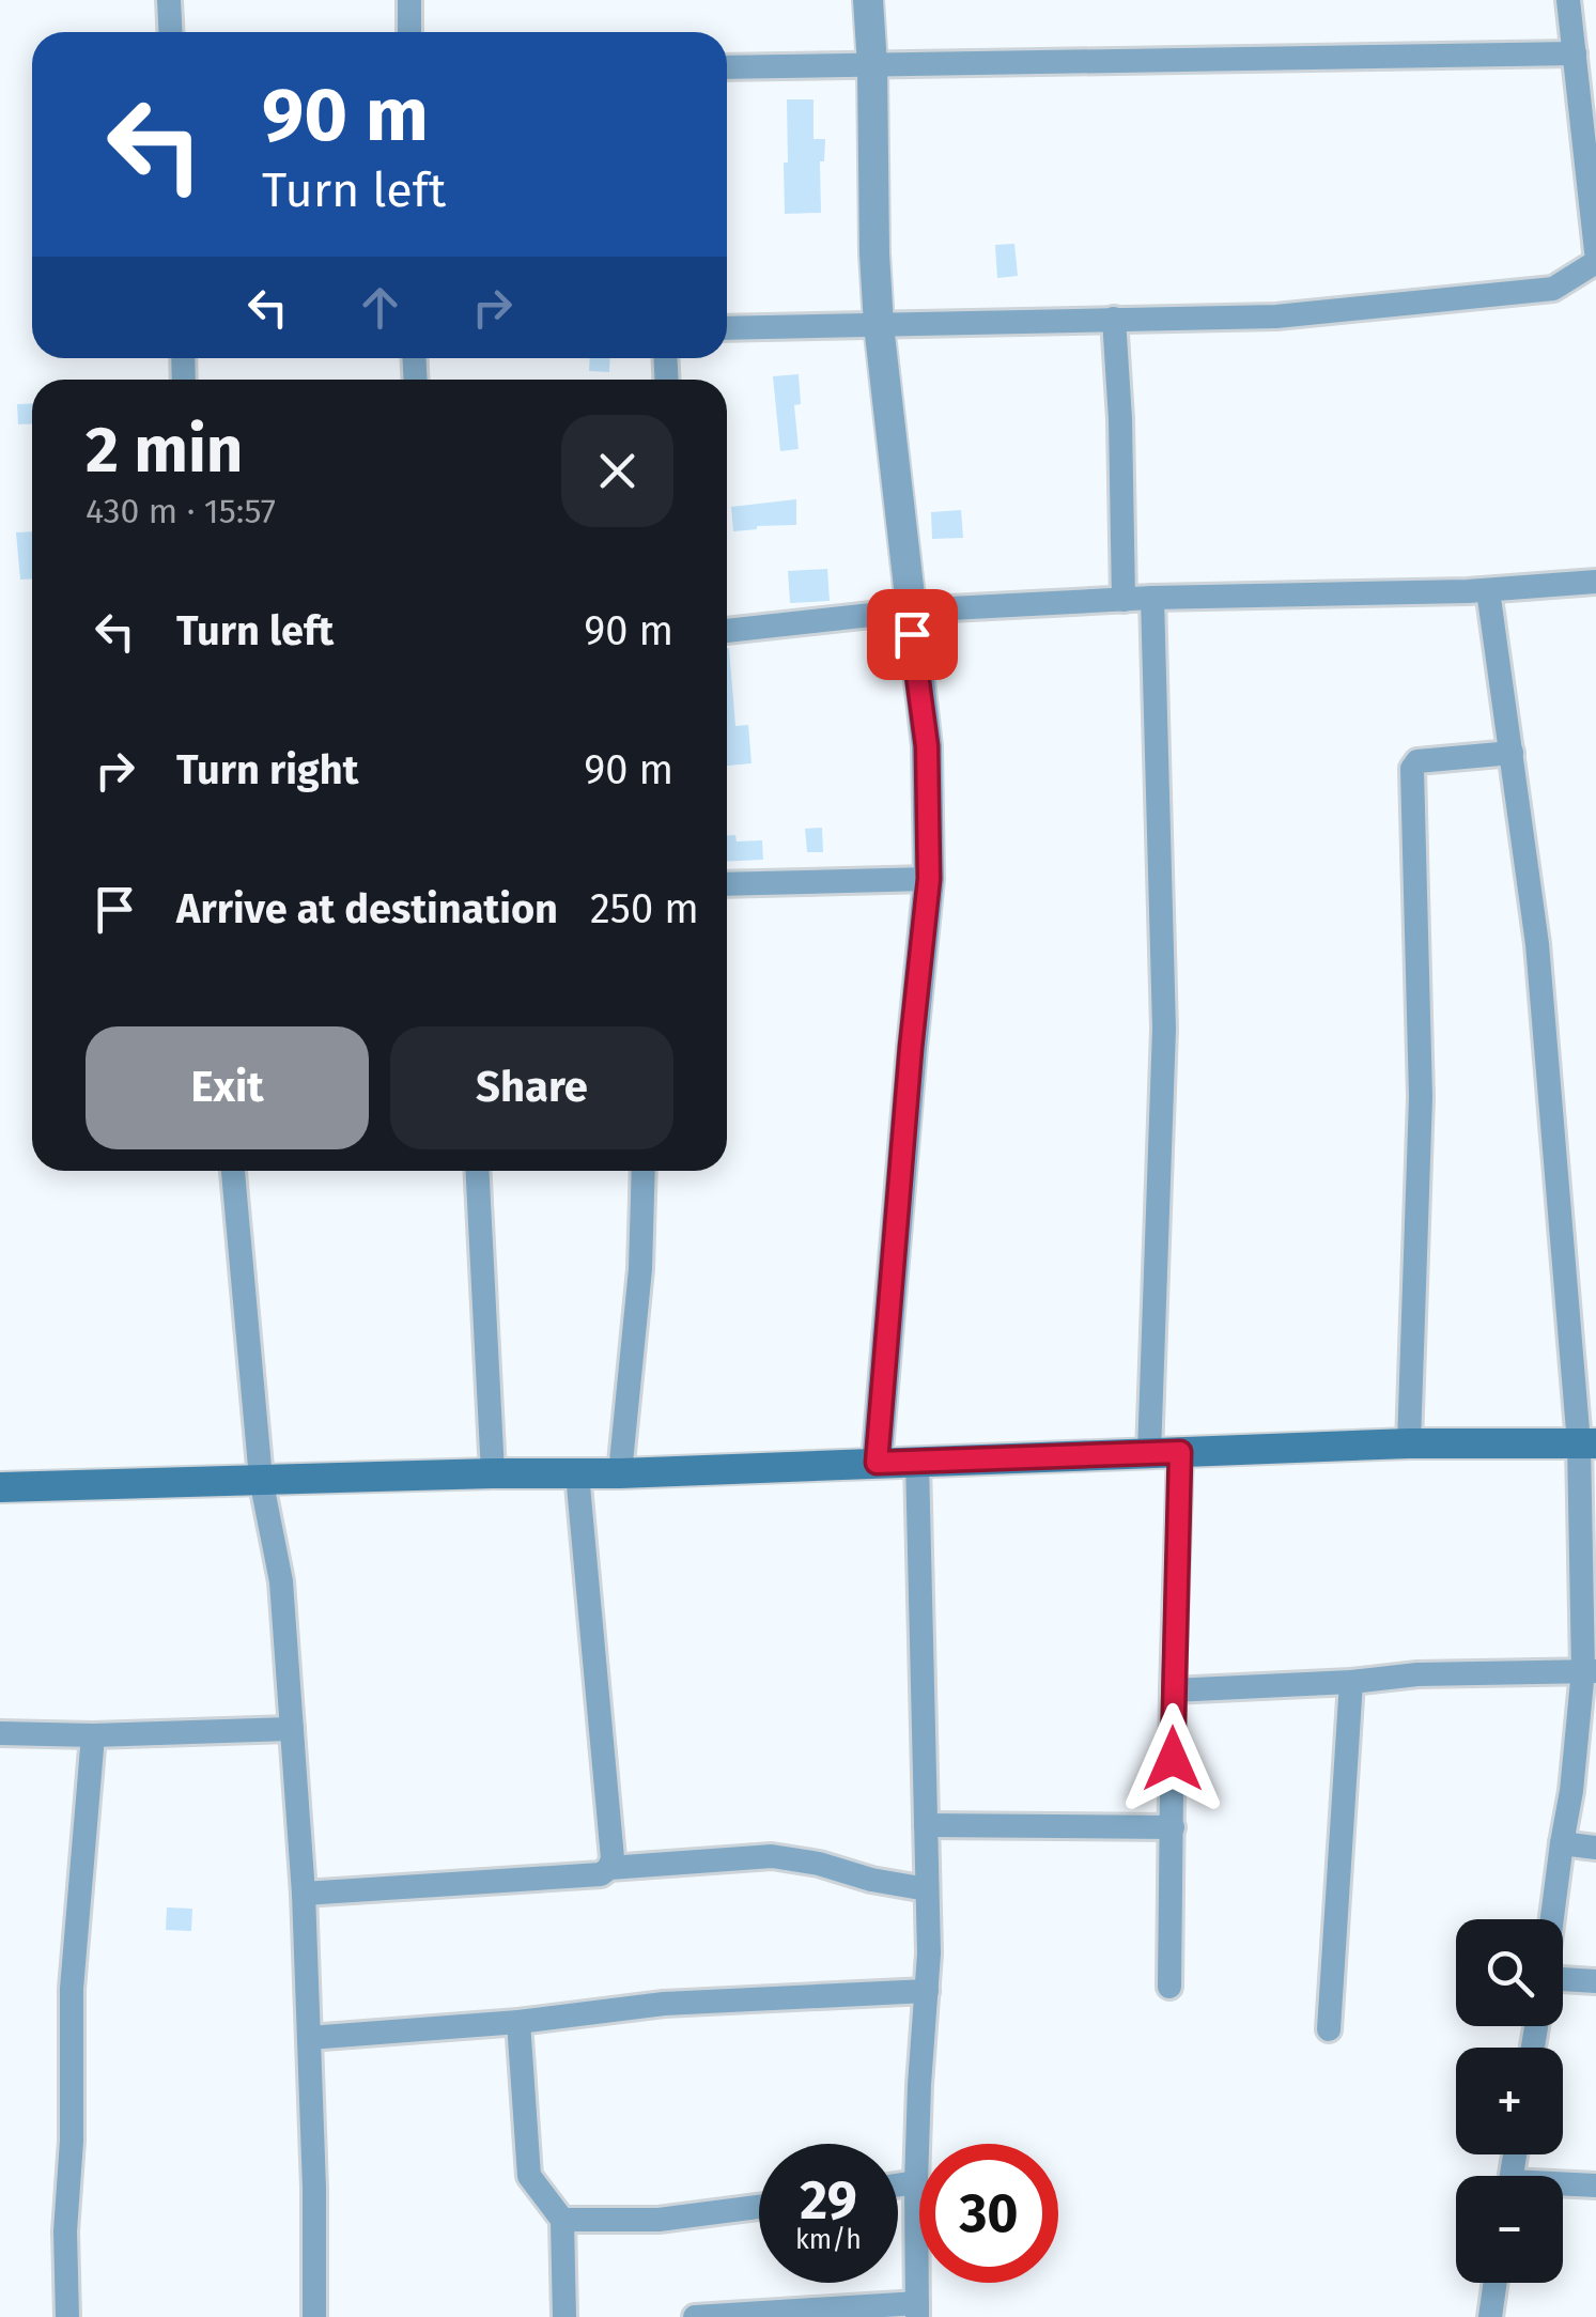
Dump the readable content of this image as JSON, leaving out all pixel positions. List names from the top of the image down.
{
  "page": {
    "turn": ["90 m", "Turn left"],
    "heading": ["2 min", "430 m · 15:57"],
    "list": [
      {
        "name": "Turn left",
        "value": "90 m"
      },
      {
        "name": "Turn right",
        "value": "90 m"
      },
      {
        "name": "Arrive at destination",
        "value": "250 m"
      }
    ],
    "buttons": ["Exit", "Share"],
    "map_buttons": ["+", "−"],
    "speed": "29 km/h",
    "limit": "30"
  }
}
